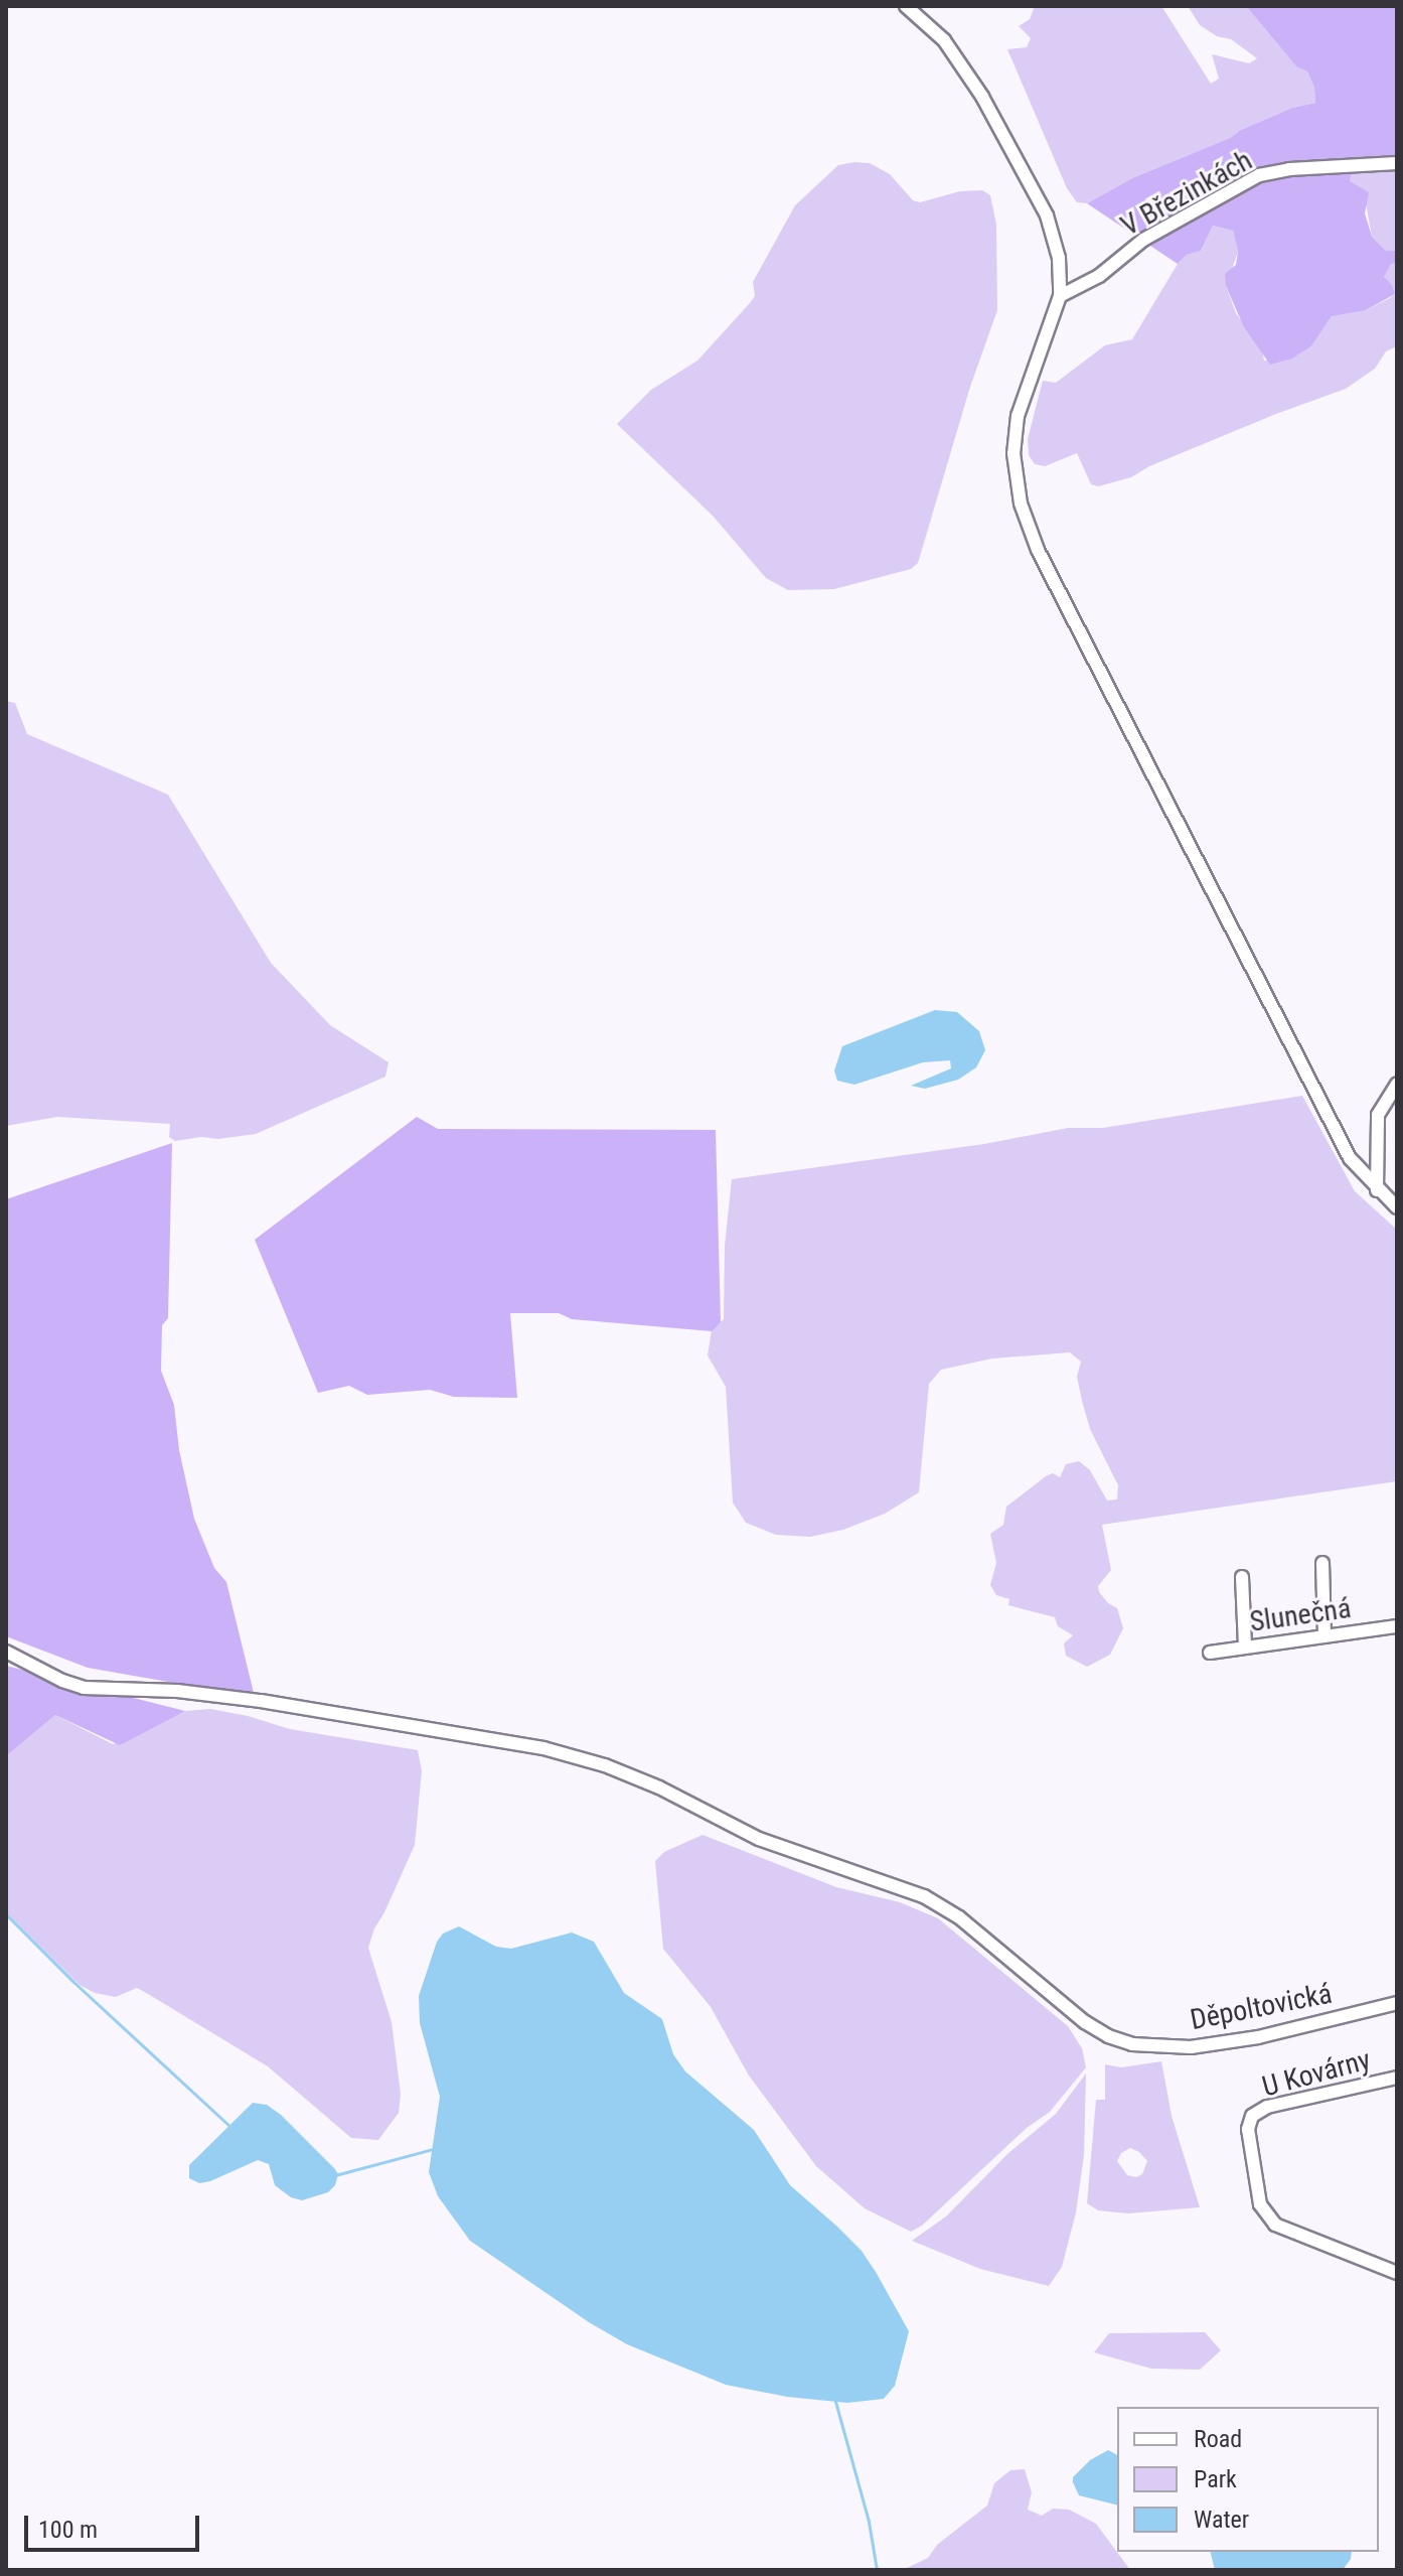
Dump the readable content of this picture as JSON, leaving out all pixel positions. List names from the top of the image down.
{
  "streets": {
    "street": [
      "V Březinkách",
      "Slunečná",
      "Děpoltovická",
      "U Kovárny"
    ]
  },
  "legend": ["Road", "Park", "Water"],
  "scale_bar": "100 m"
}
